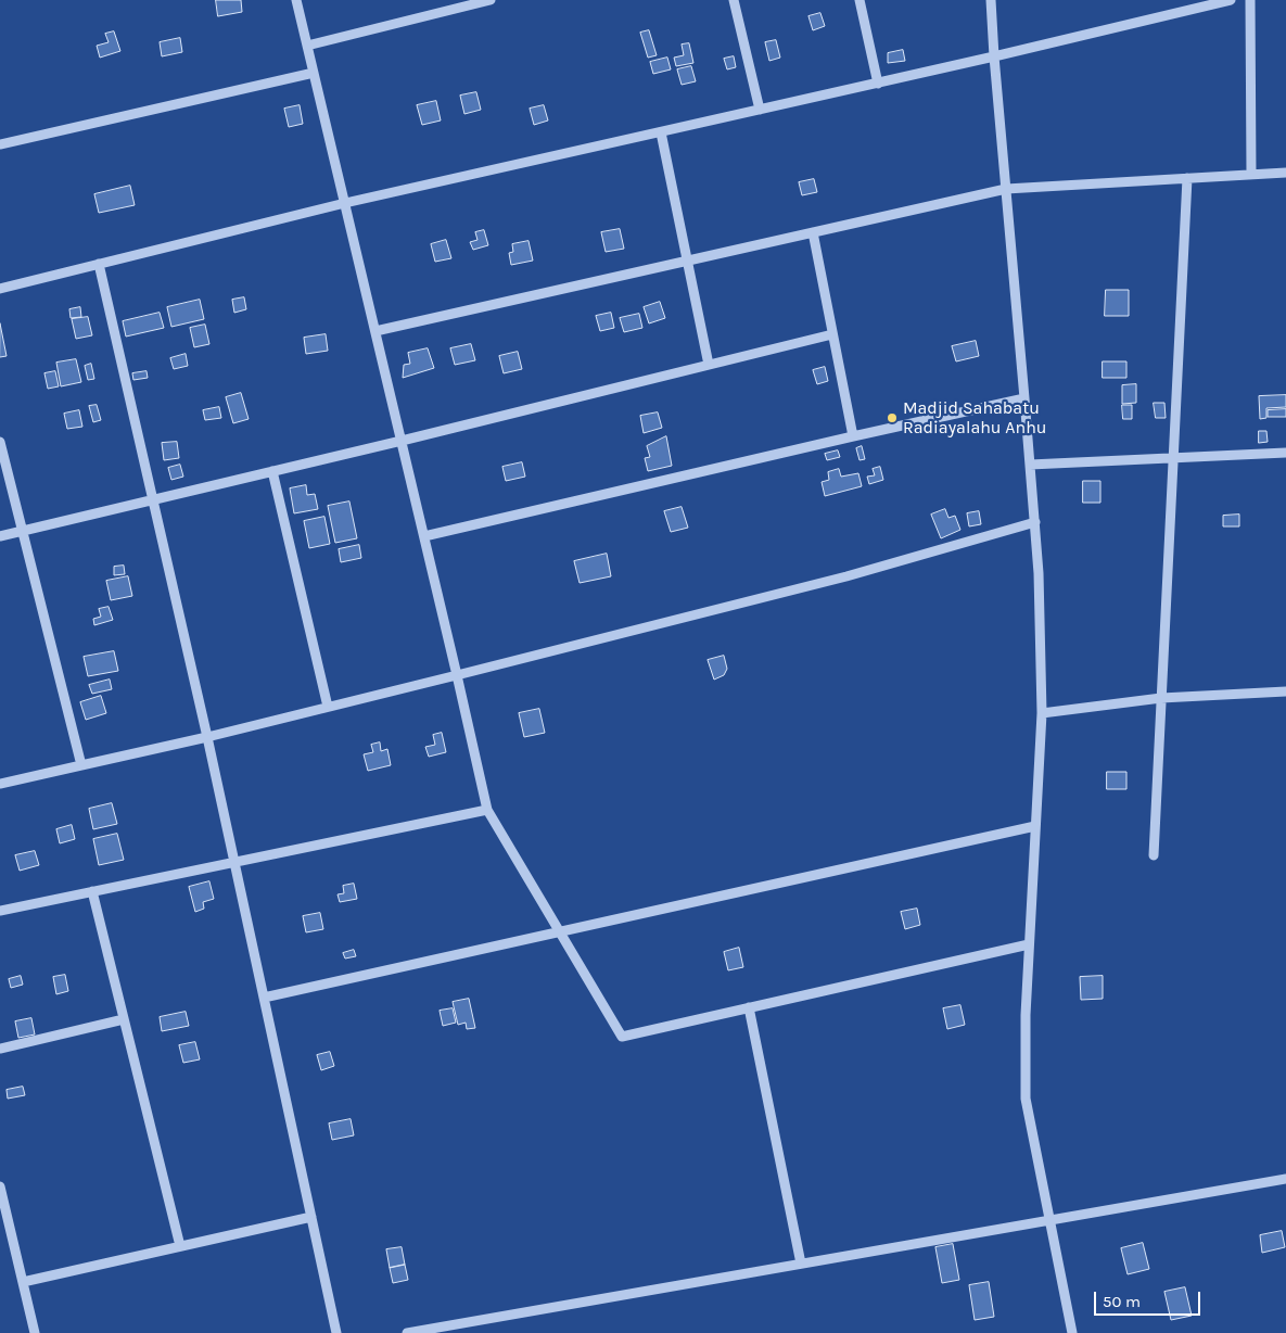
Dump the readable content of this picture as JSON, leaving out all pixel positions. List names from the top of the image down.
{
  "places": ["Madjid Sahabatu Radiayalahu Anhu"],
  "scale_bar": "50 m"
}
